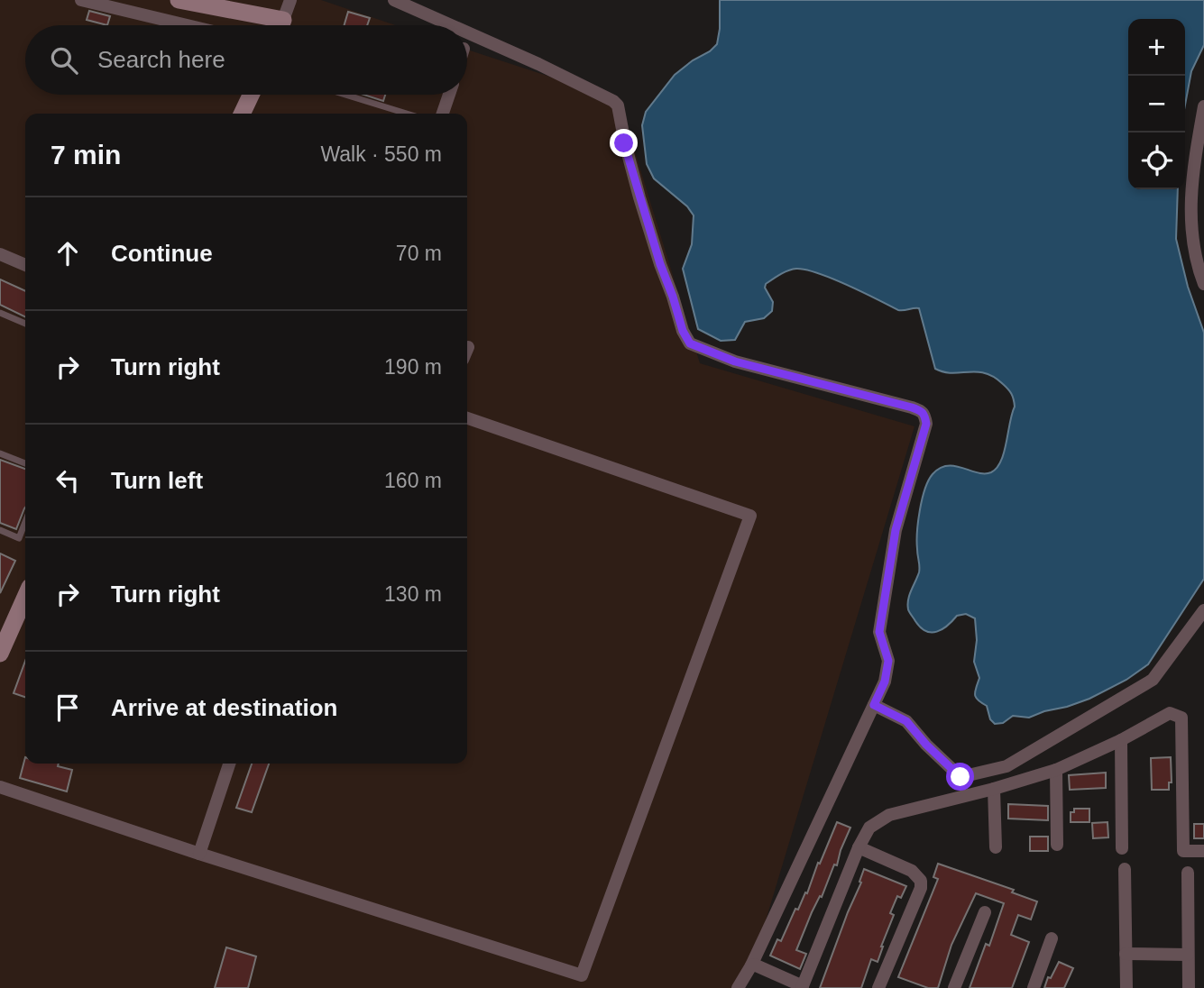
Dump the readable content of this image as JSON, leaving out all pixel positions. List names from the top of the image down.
{
  "page": {
    "map_buttons": ["+", "−"],
    "search": "Search here",
    "heading": ["7 min", "Walk · 550 m"],
    "list": [
      ["Continue", "70 m"],
      ["Turn right", "190 m"],
      ["Turn left", "160 m"],
      ["Turn right", "130 m"],
      "Arrive at destination"
    ]
  }
}
